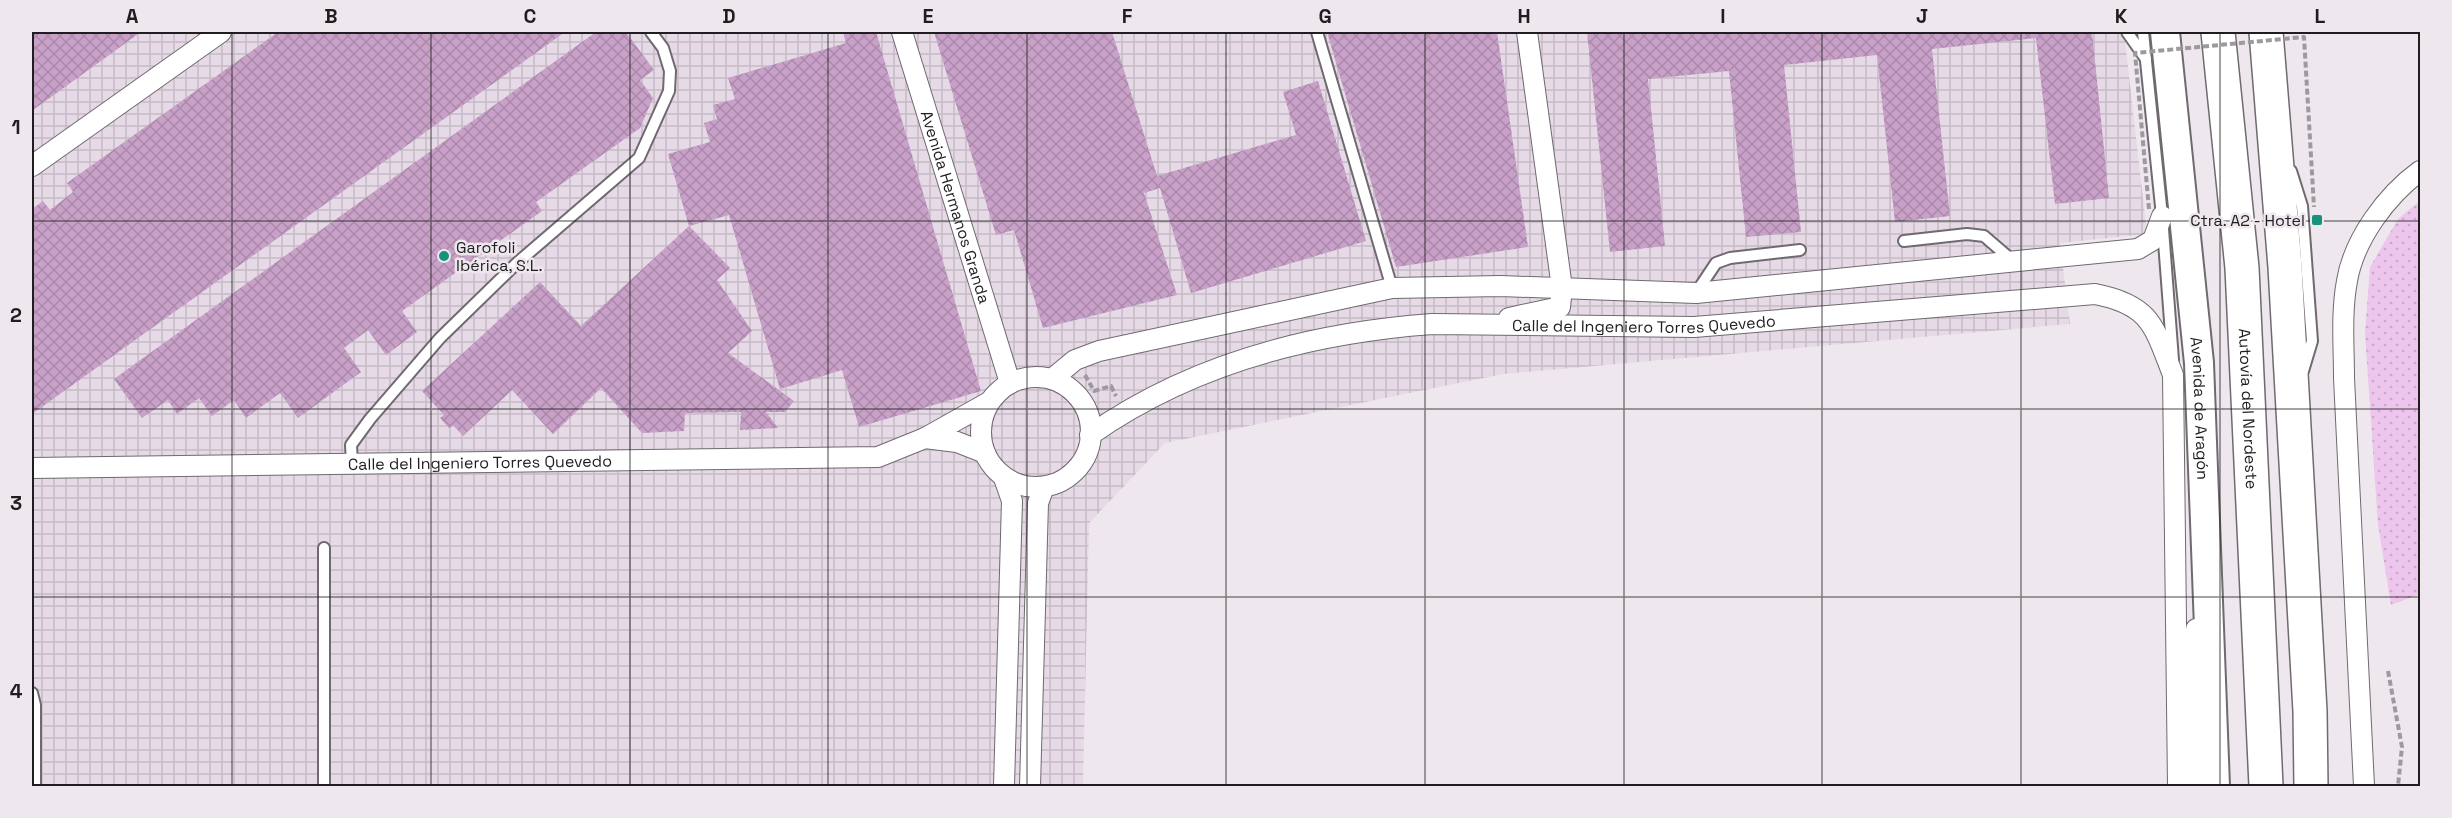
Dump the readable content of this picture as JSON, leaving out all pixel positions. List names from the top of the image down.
{
  "streets": {
    "highway": ["Autovía del Nordeste"],
    "street": ["Avenida Hermanos Granda", "Calle del Ingeniero Torres Quevedo", "Avenida de Aragón"]
  },
  "crossings": [
    ["Avenida Hermanos Granda", "Calle del Ingeniero Torres Quevedo"]
  ],
  "places": {
    "transit": ["Ctra. A2 - Hotel"],
    "other": ["Garofoli Ibérica, S.L."]
  },
  "grid": {
    "columns": [
      "A",
      "B",
      "C",
      "D",
      "E",
      "F",
      "G",
      "H",
      "I",
      "J",
      "K",
      "L"
    ],
    "rows": [
      "1",
      "2",
      "3",
      "4"
    ]
  }
}
